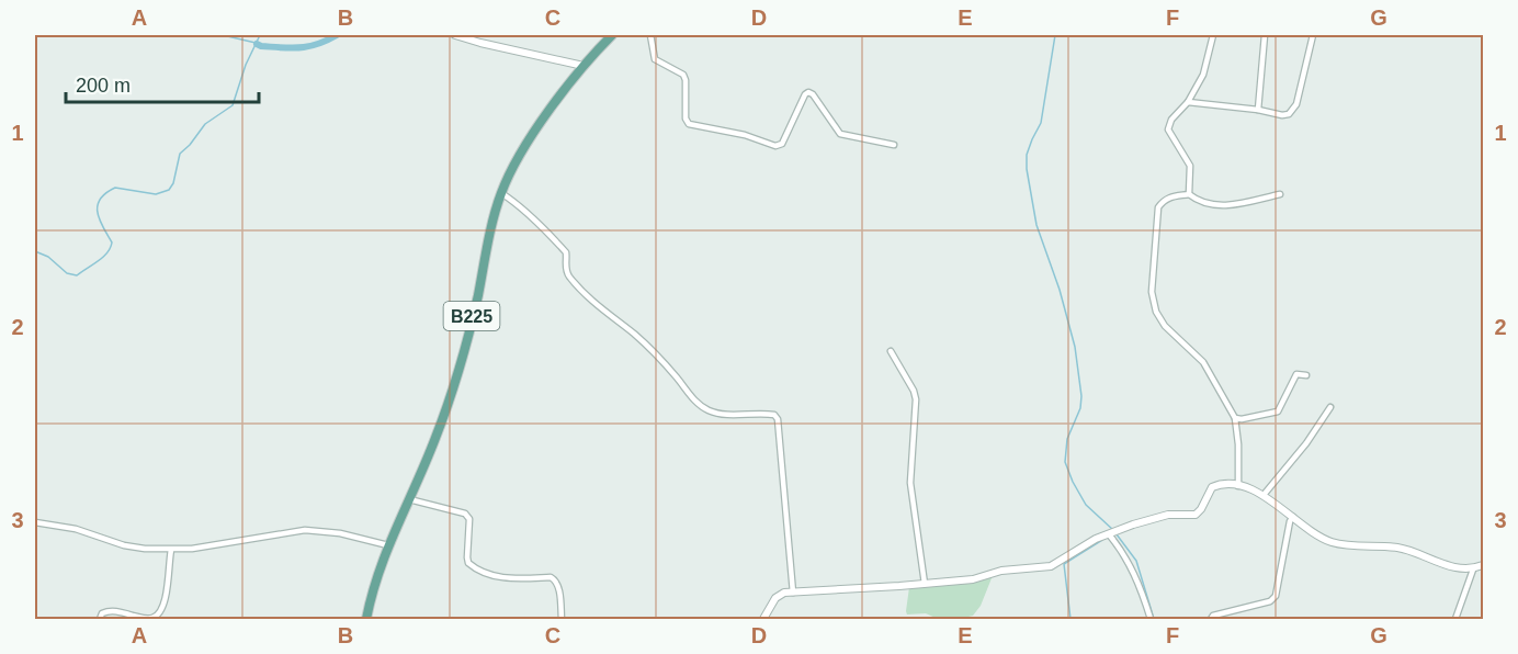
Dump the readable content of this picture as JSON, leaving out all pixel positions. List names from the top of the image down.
{
  "streets": {
    "main road": ["B225"]
  },
  "scale_bar": "200 m",
  "grid": {
    "columns": [
      "A",
      "B",
      "C",
      "D",
      "E",
      "F",
      "G"
    ],
    "rows": ["1", "2", "3"]
  }
}
